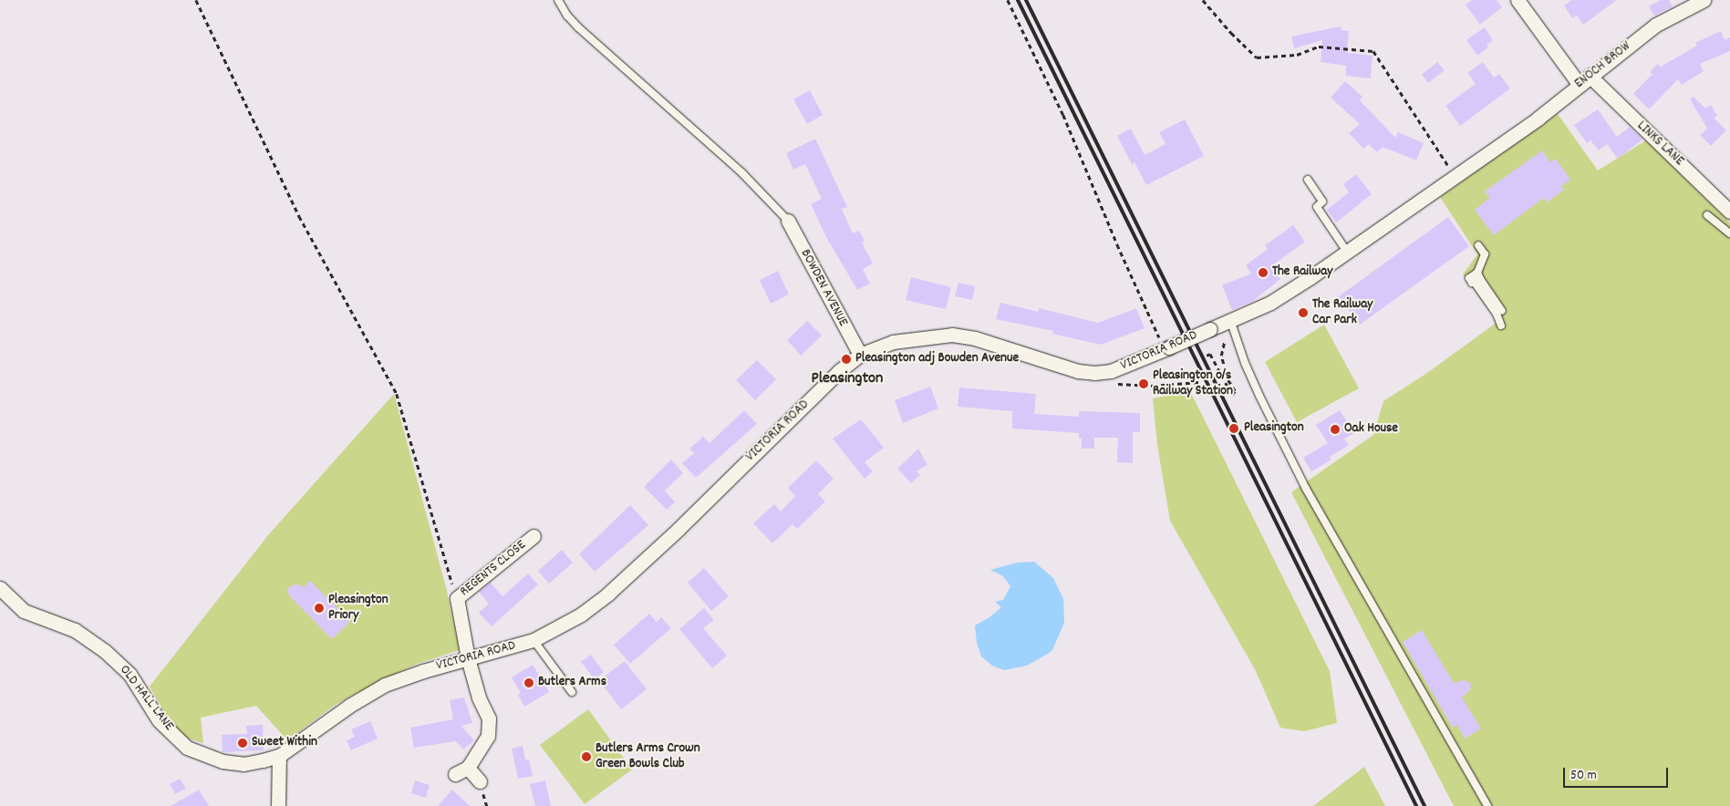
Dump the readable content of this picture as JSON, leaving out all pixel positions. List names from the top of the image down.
{
  "streets": {
    "street": [
      "ENOCH BROW",
      "LINKS LANE",
      "BOWDEN AVENUE",
      "VICTORIA ROAD",
      "REGENTS CLOSE",
      "OLD HALL LANE"
    ]
  },
  "crossings": [
    ["ENOCH BROW", "LINKS LANE"],
    ["ENOCH BROW", "VICTORIA ROAD"],
    ["BOWDEN AVENUE", "VICTORIA ROAD"],
    ["VICTORIA ROAD", "REGENTS CLOSE"],
    ["VICTORIA ROAD", "OLD HALL LANE"]
  ],
  "districts": ["Pleasington"],
  "places": [
    "The Railway",
    "The Railway Car Park",
    "Pleasington adj Bowden Avenue",
    "Pleasington o/s Railway Station",
    "Pleasington",
    "Oak House",
    "Pleasington Priory",
    "Butlers Arms",
    "Sweet Within",
    "Butlers Arms Crown Green Bowls Club"
  ],
  "scale_bar": "50 m"
}
